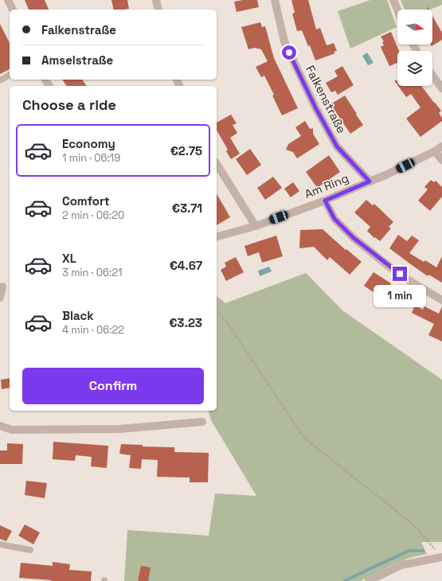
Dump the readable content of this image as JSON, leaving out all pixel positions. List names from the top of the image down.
{
  "streets": {
    "street": ["Falkenstraße", "Am Ring"]
  },
  "crossings": [
    ["Falkenstraße", "Am Ring"]
  ],
  "north": "right",
  "page": {
    "banner": ["Falkenstraße", "Amselstraße"],
    "heading": "Choose a ride",
    "list": [
      {
        "name": "Economy",
        "note": "1 min · 06:19",
        "value": "€2.75"
      },
      {
        "name": "Comfort",
        "note": "2 min · 06:20",
        "value": "€3.71"
      },
      {
        "name": "XL",
        "note": "3 min · 06:21",
        "value": "€4.67"
      },
      {
        "name": "Black",
        "note": "4 min · 06:22",
        "value": "€3.23"
      }
    ],
    "bubble": "1 min",
    "buttons": "Confirm"
  }
}
